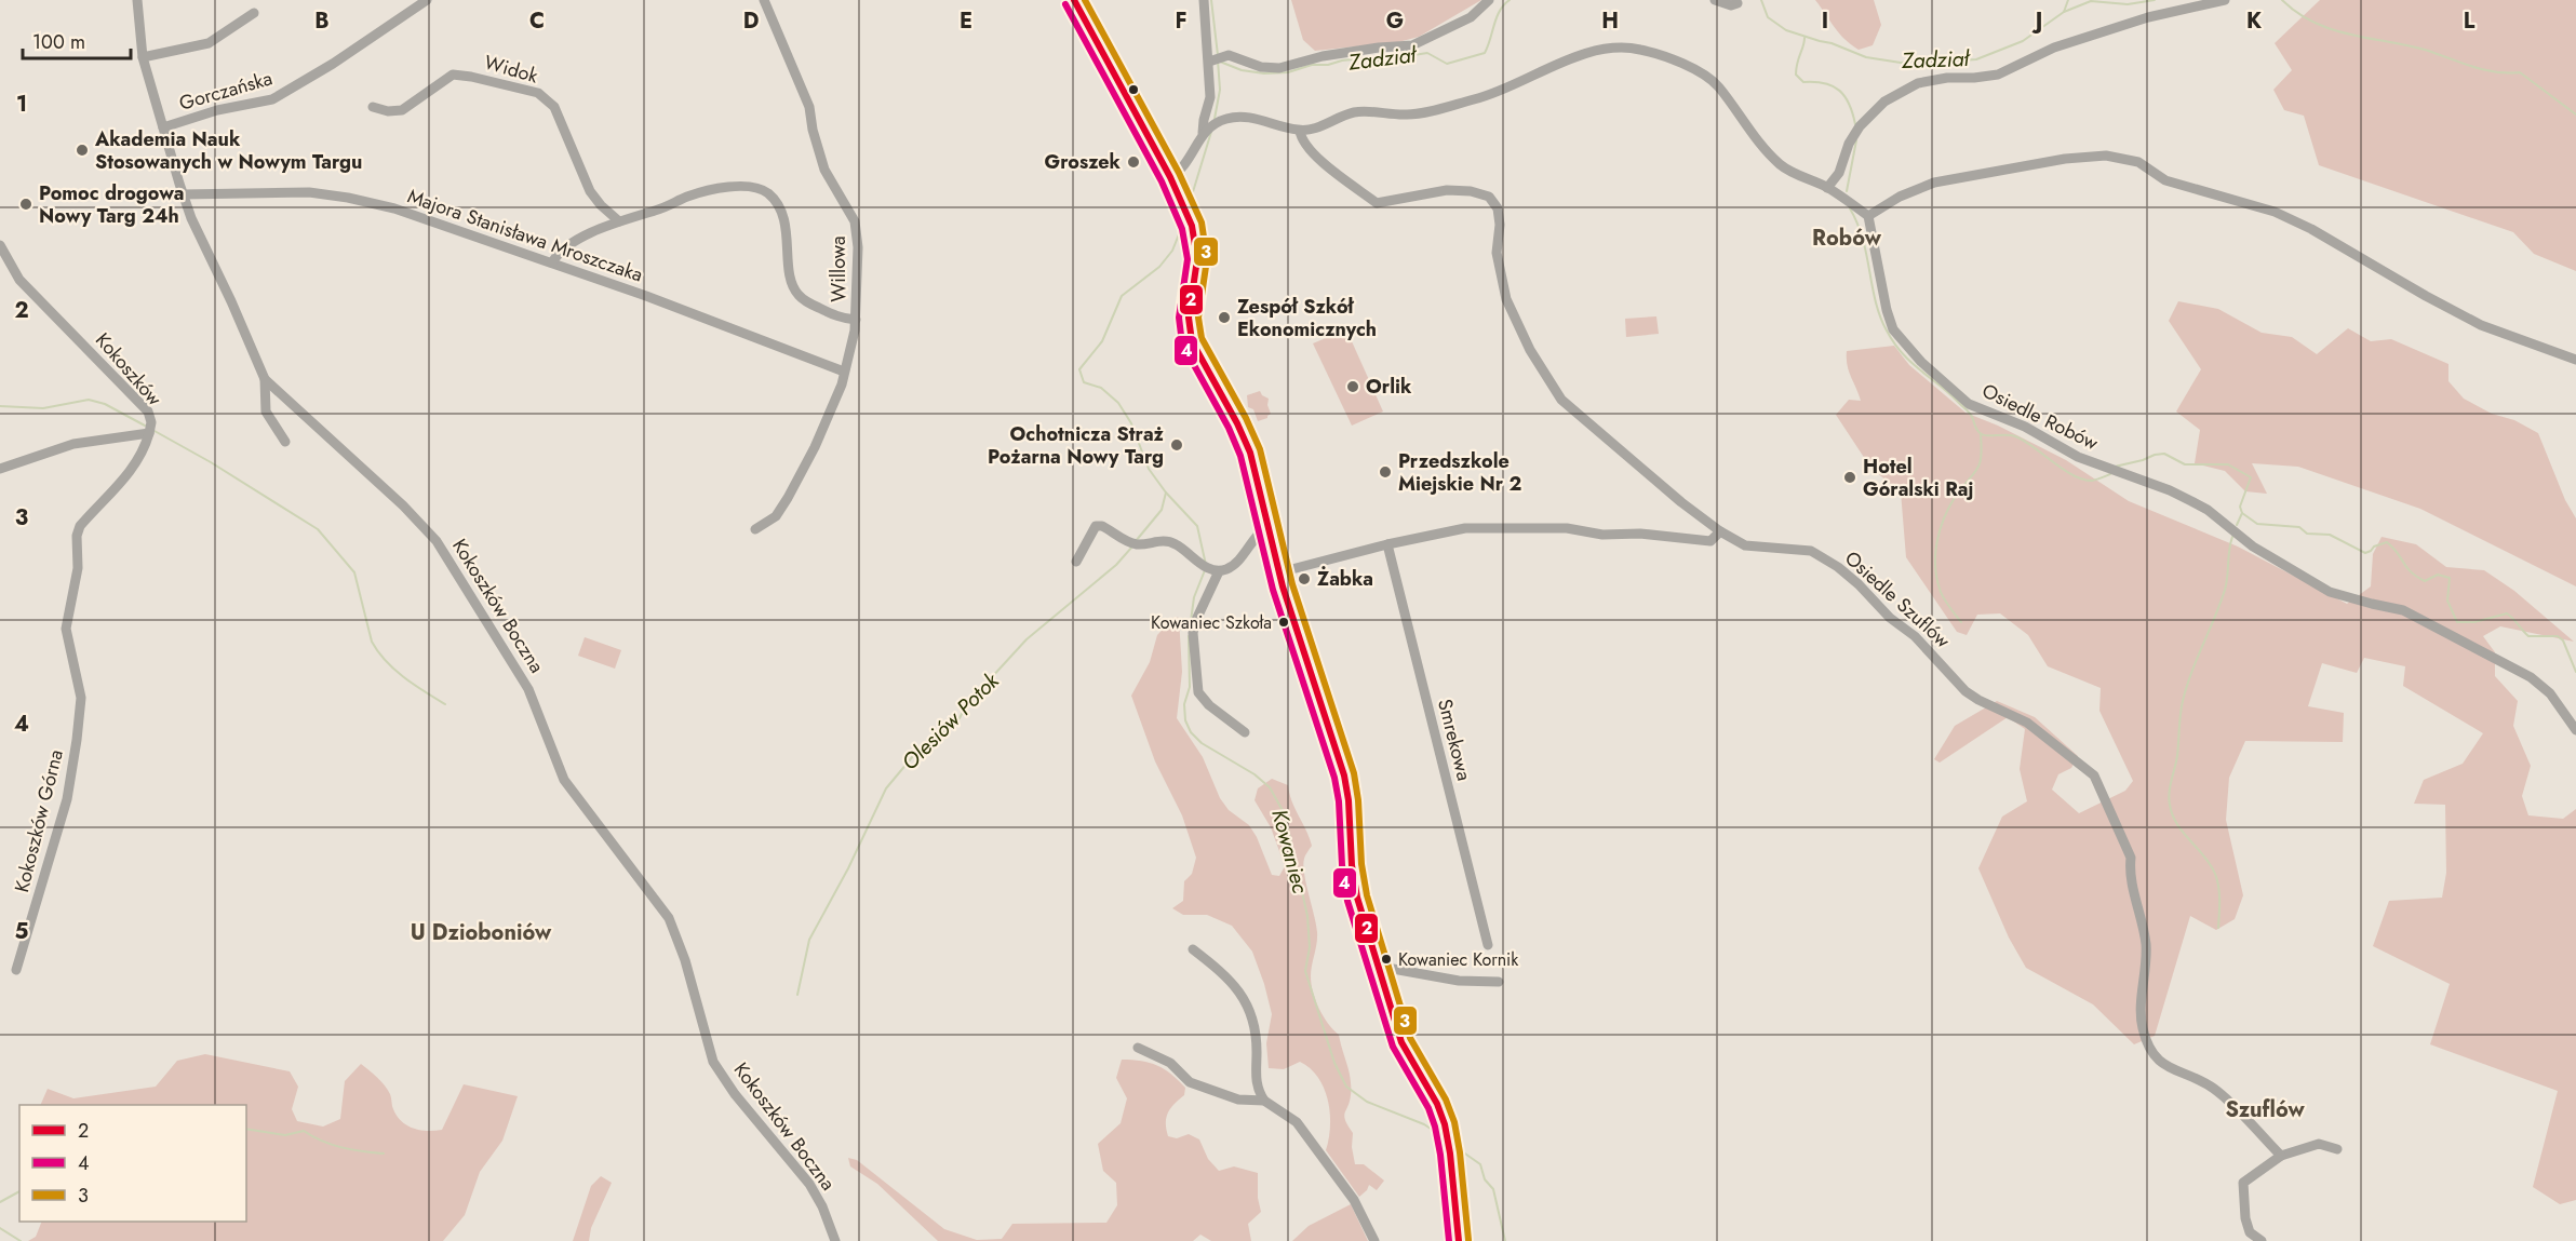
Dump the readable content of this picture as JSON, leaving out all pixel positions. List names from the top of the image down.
{
  "streets": {
    "street": [
      "Widok",
      "Gorczańska",
      "Majora Stanisława Mroszczaka",
      "Willowa",
      "Kokoszków",
      "Osiedle Robów",
      "Osiedle Szuflów",
      "Kokoszków Boczna",
      "Smrekowa",
      "Kokoszków Górna"
    ]
  },
  "crossings": [
    ["Gorczańska", "Kokoszków Boczna"],
    ["Majora Stanisława Mroszczaka", "Willowa"],
    ["Majora Stanisława Mroszczaka", "Kokoszków Boczna"],
    ["Kokoszków", "Kokoszków Górna"]
  ],
  "districts": ["Robów", "U Dzioboniów", "Szuflów"],
  "water": ["Zadział", "Olesiów Potok", "Kowaniec"],
  "places": [
    "Akademia Nauk Stosowanych w Nowym Targu",
    "Groszek",
    "Pomoc drogowa Nowy Targ 24h",
    "Zespół Szkół Ekonomicznych",
    "Orlik",
    "Ochotnicza Straż Pożarna Nowy Targ",
    "Przedszkole Miejskie Nr 2",
    "Hotel Góralski Raj",
    "Żabka",
    "Kowaniec Szkoła",
    "Kowaniec Kornik"
  ],
  "lines": ["transit line 2", "transit line 3", "transit line 4"],
  "legend": ["2", "4", "3"],
  "scale_bar": "100 m",
  "grid": {
    "columns": [
      "B",
      "C",
      "D",
      "E",
      "F",
      "G",
      "H",
      "I",
      "J",
      "K",
      "L"
    ],
    "rows": [
      "1",
      "2",
      "3",
      "4",
      "5"
    ]
  }
}
